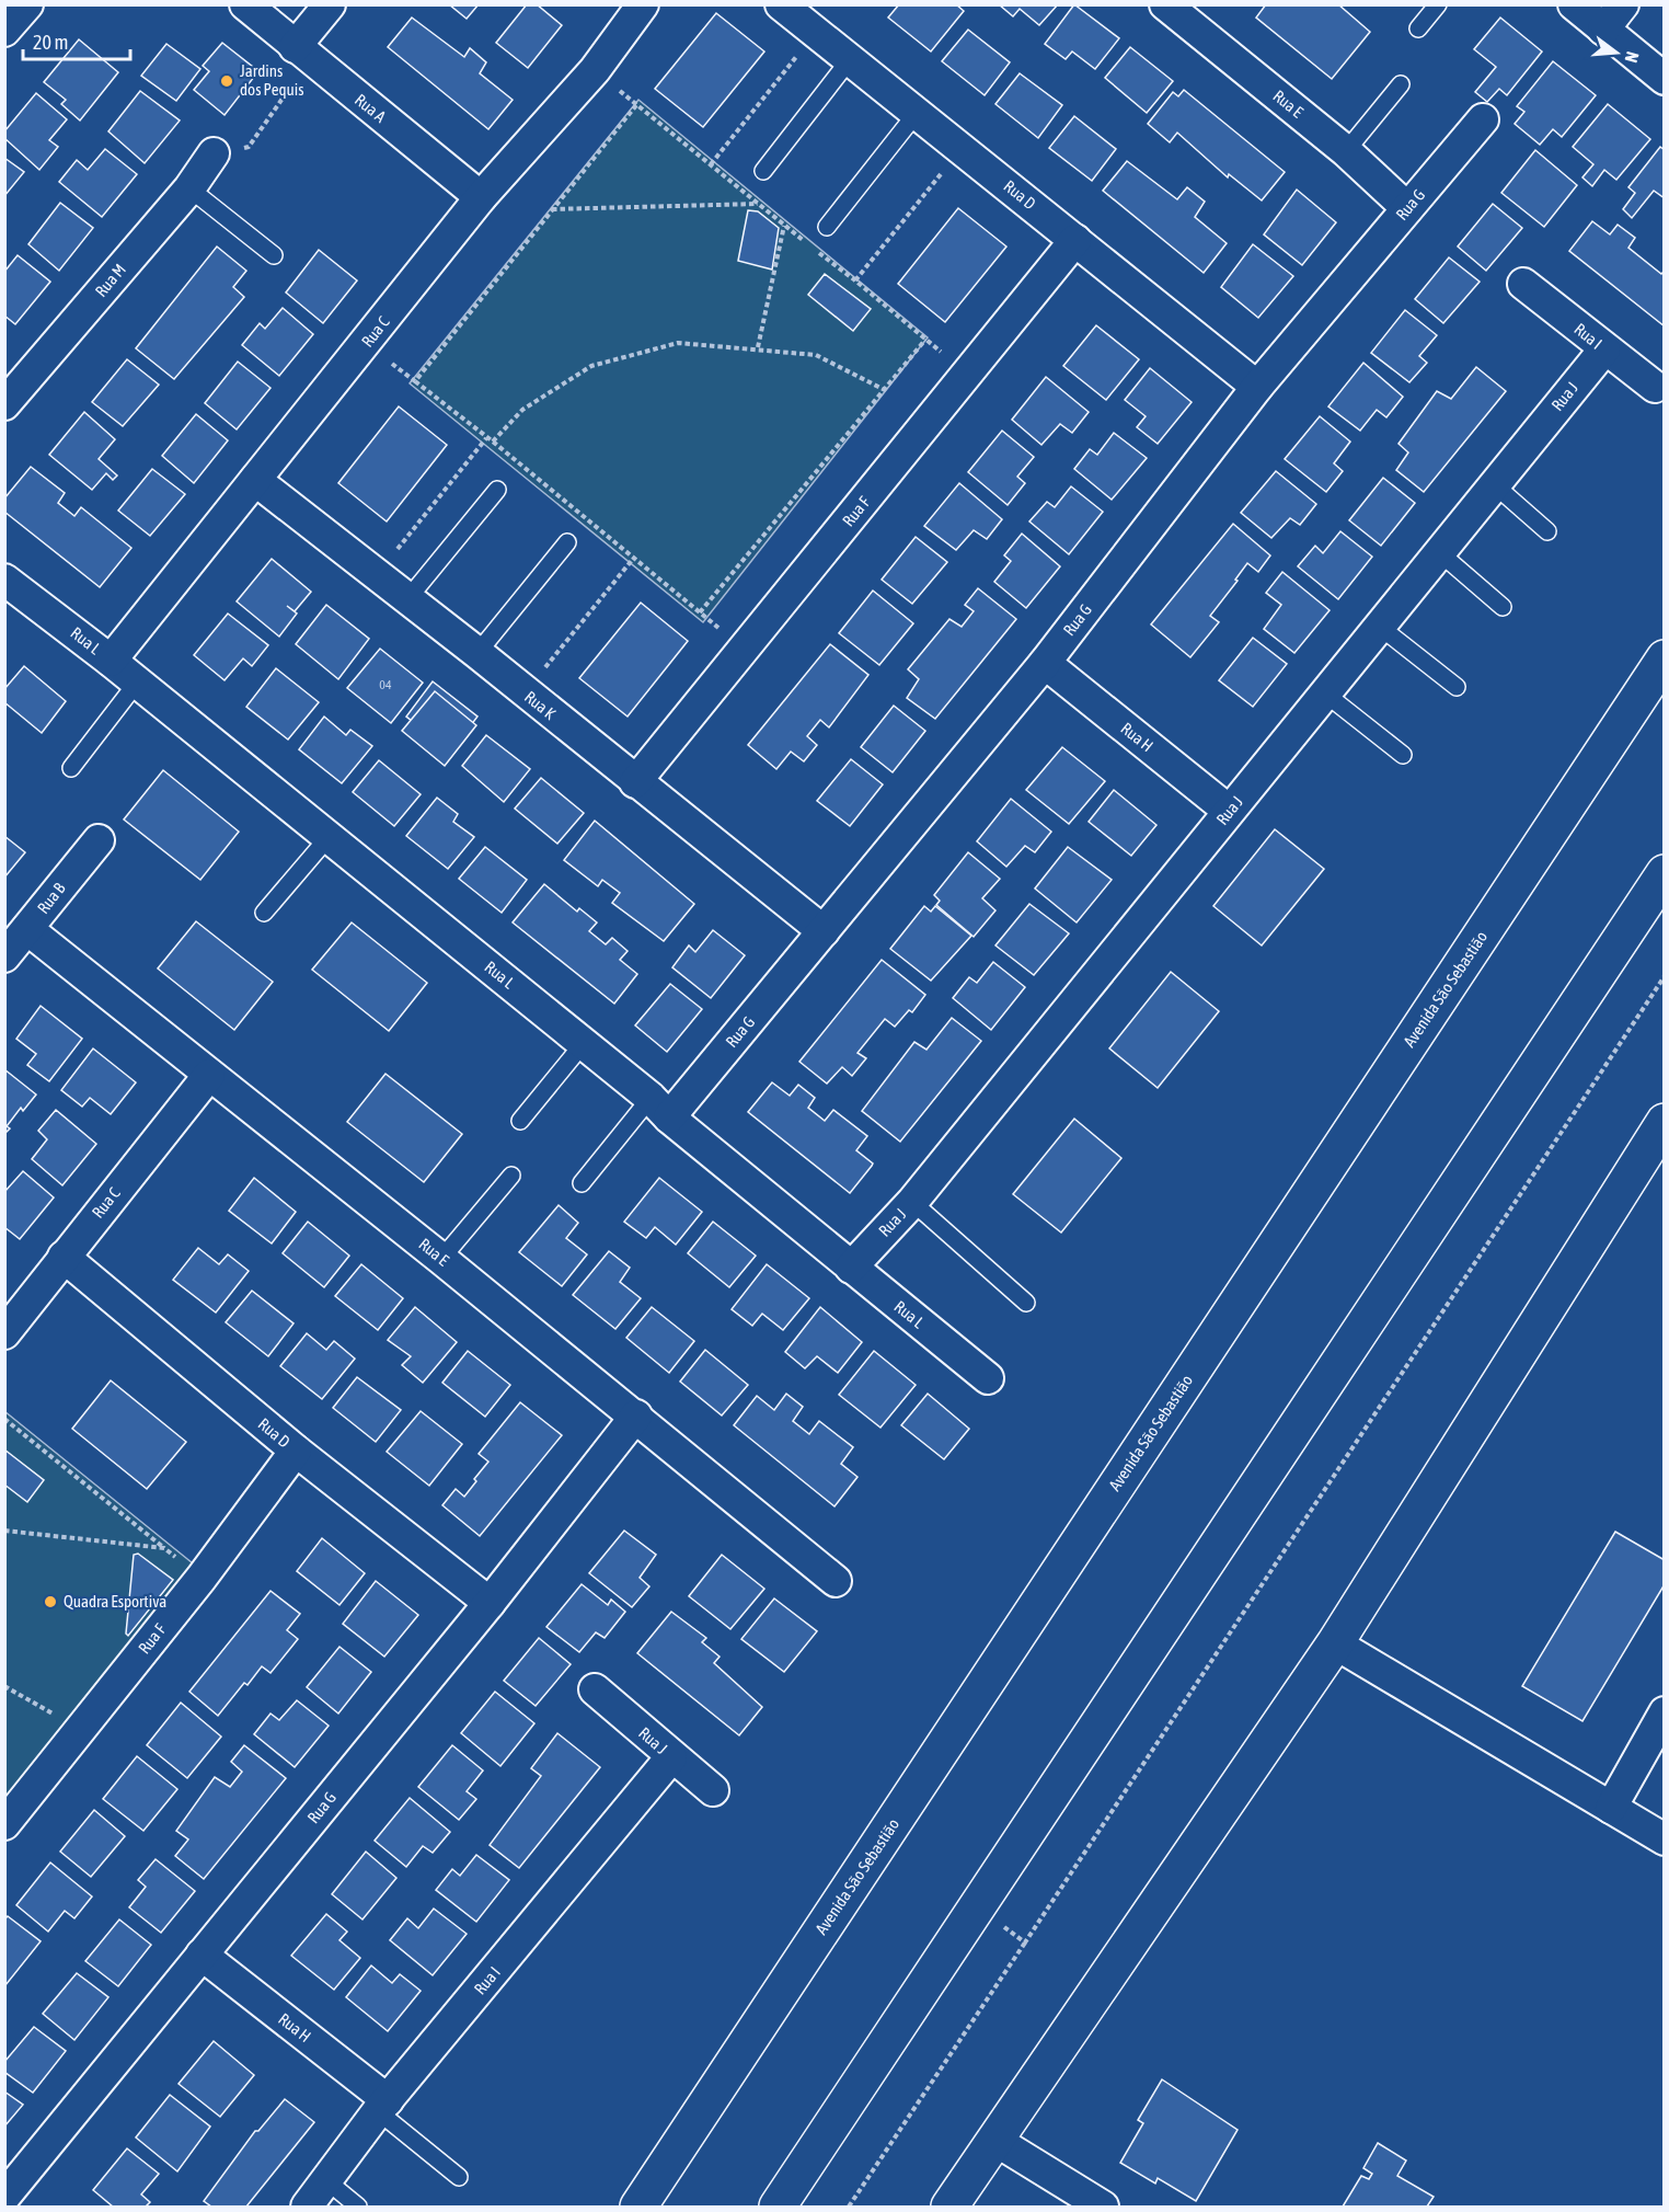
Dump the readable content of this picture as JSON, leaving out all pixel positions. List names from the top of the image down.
{
  "streets": {
    "main road": ["Avenida São Sebastião"],
    "street": [
      "Rua E",
      "Rua A",
      "Rua D",
      "Rua G",
      "Rua M",
      "Rua C",
      "Rua I",
      "Rua J",
      "Rua F",
      "Rua L",
      "Rua K",
      "Rua H",
      "Rua B"
    ]
  },
  "crossings": [
    ["Rua E", "Rua G"],
    ["Rua E", "Rua C"],
    ["Rua E", "Rua B"],
    ["Rua A", "Rua C"],
    ["Rua D", "Rua G"],
    ["Rua D", "Rua C"],
    ["Rua D", "Rua F"],
    ["Rua G", "Rua L"],
    ["Rua G", "Rua K"],
    ["Rua G", "Rua H"],
    ["Rua C", "Rua L"],
    ["Rua C", "Rua K"],
    ["Rua I", "Rua J"],
    ["Rua I", "Rua H"],
    ["Rua J", "Rua L"],
    ["Rua J", "Rua H"],
    ["Rua F", "Rua K"]
  ],
  "places": ["Jardins dos Pequis", "Quadra Esportiva"],
  "house_numbers": ["04"],
  "scale_bar": "20 m",
  "north": "right"
}
